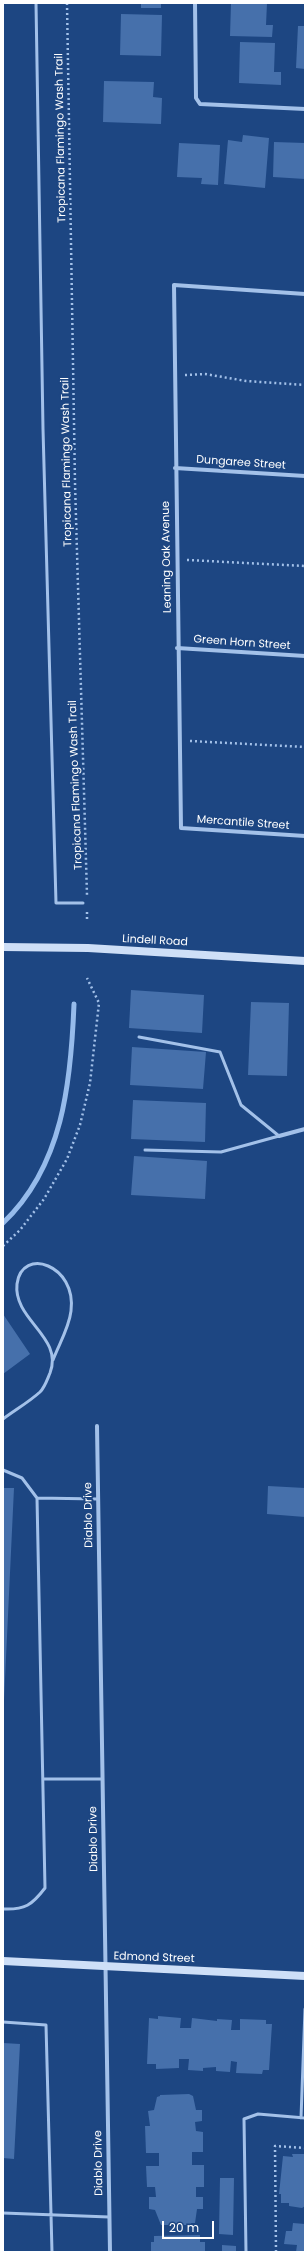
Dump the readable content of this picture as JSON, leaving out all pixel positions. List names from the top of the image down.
{
  "streets": {
    "street": [
      "Dungaree Street",
      "Leaning Oak Avenue",
      "Green Horn Street",
      "Mercantile Street",
      "Lindell Road",
      "Diablo Drive",
      "Edmond Street"
    ],
    "path": ["Tropicana Flamingo Wash Trail"]
  },
  "crossings": [
    ["Dungaree Street", "Leaning Oak Avenue"],
    ["Leaning Oak Avenue", "Green Horn Street"],
    ["Leaning Oak Avenue", "Mercantile Street"],
    ["Diablo Drive", "Edmond Street"]
  ],
  "scale_bar": "20 m"
}
